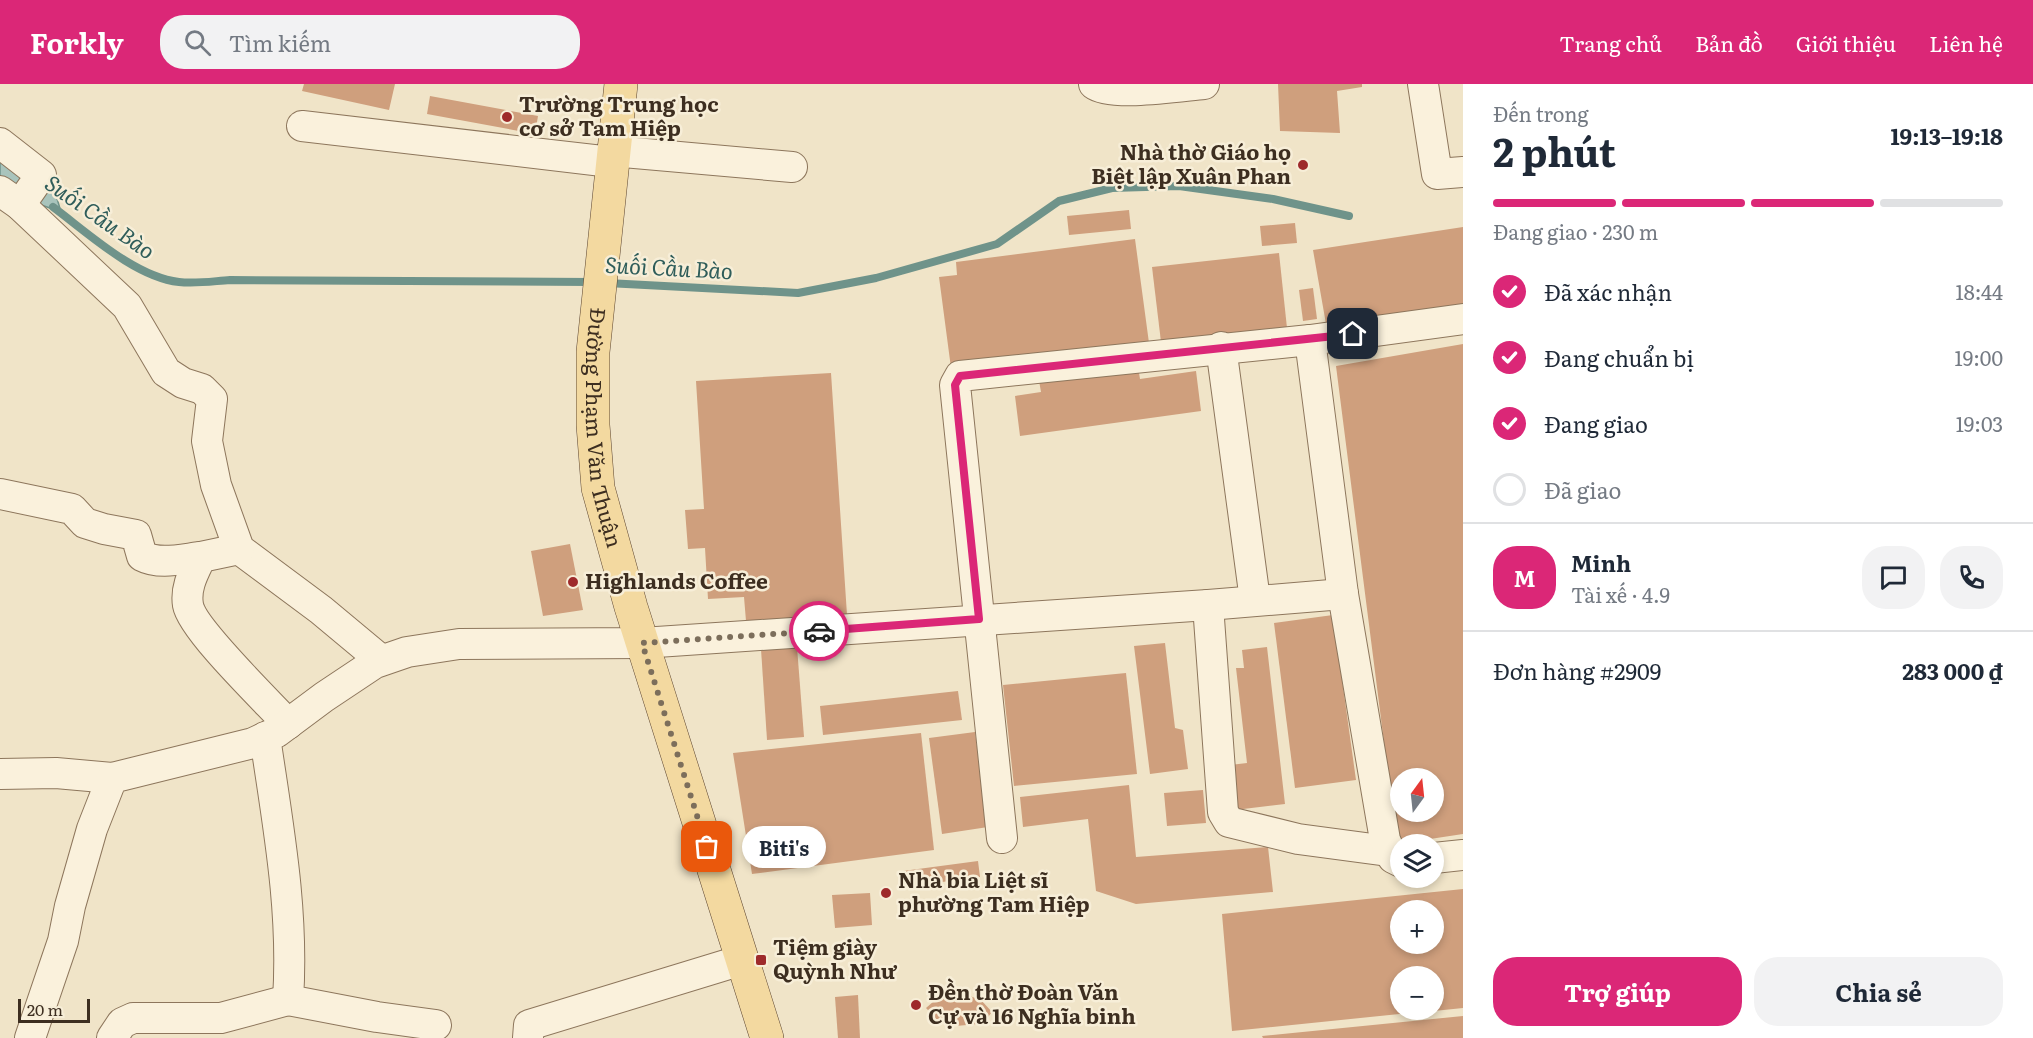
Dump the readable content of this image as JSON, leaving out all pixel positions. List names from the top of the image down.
{
  "streets": {
    "main road": ["Đường Phạm Văn Thuận"]
  },
  "water": ["Suối Cầu Bào"],
  "places": {
    "other": [
      "Trường Trung học cơ sở Tam Hiệp",
      "Nhà thờ Giáo họ Biệt lập Xuân Phan",
      "Highlands Coffee",
      "Biti's",
      "Nhà bia Liệt sĩ phường Tam Hiệp",
      "Đền thờ Đoàn Văn Cự và 16 Nghĩa binh"
    ],
    "transit": ["Tiệm giày Quỳnh Như"]
  },
  "scale_bar": "20 m",
  "north": "top",
  "page": {
    "header": "Forkly",
    "search": "Tìm kiếm",
    "nav": [
      "Trang chủ",
      "Bản đồ",
      "Giới thiệu",
      "Liên hệ"
    ],
    "heading": ["2 phút", "Đến trong", "19:13–19:18"],
    "panel": [
      "Minh",
      "Tài xế · 4.9",
      "Đơn hàng #2909",
      "283 000 ₫"
    ],
    "bar": "Đang giao · 230 m",
    "list": [
      ["Đã xác nhận", "18:44"],
      ["Đang chuẩn bị", "19:00"],
      ["Đang giao", "19:03"],
      "Đã giao"
    ],
    "round": "M",
    "map_buttons": ["+", "−"],
    "bubble": "Biti's",
    "buttons": ["Trợ giúp", "Chia sẻ"],
    "scale": "20 m"
  }
}
